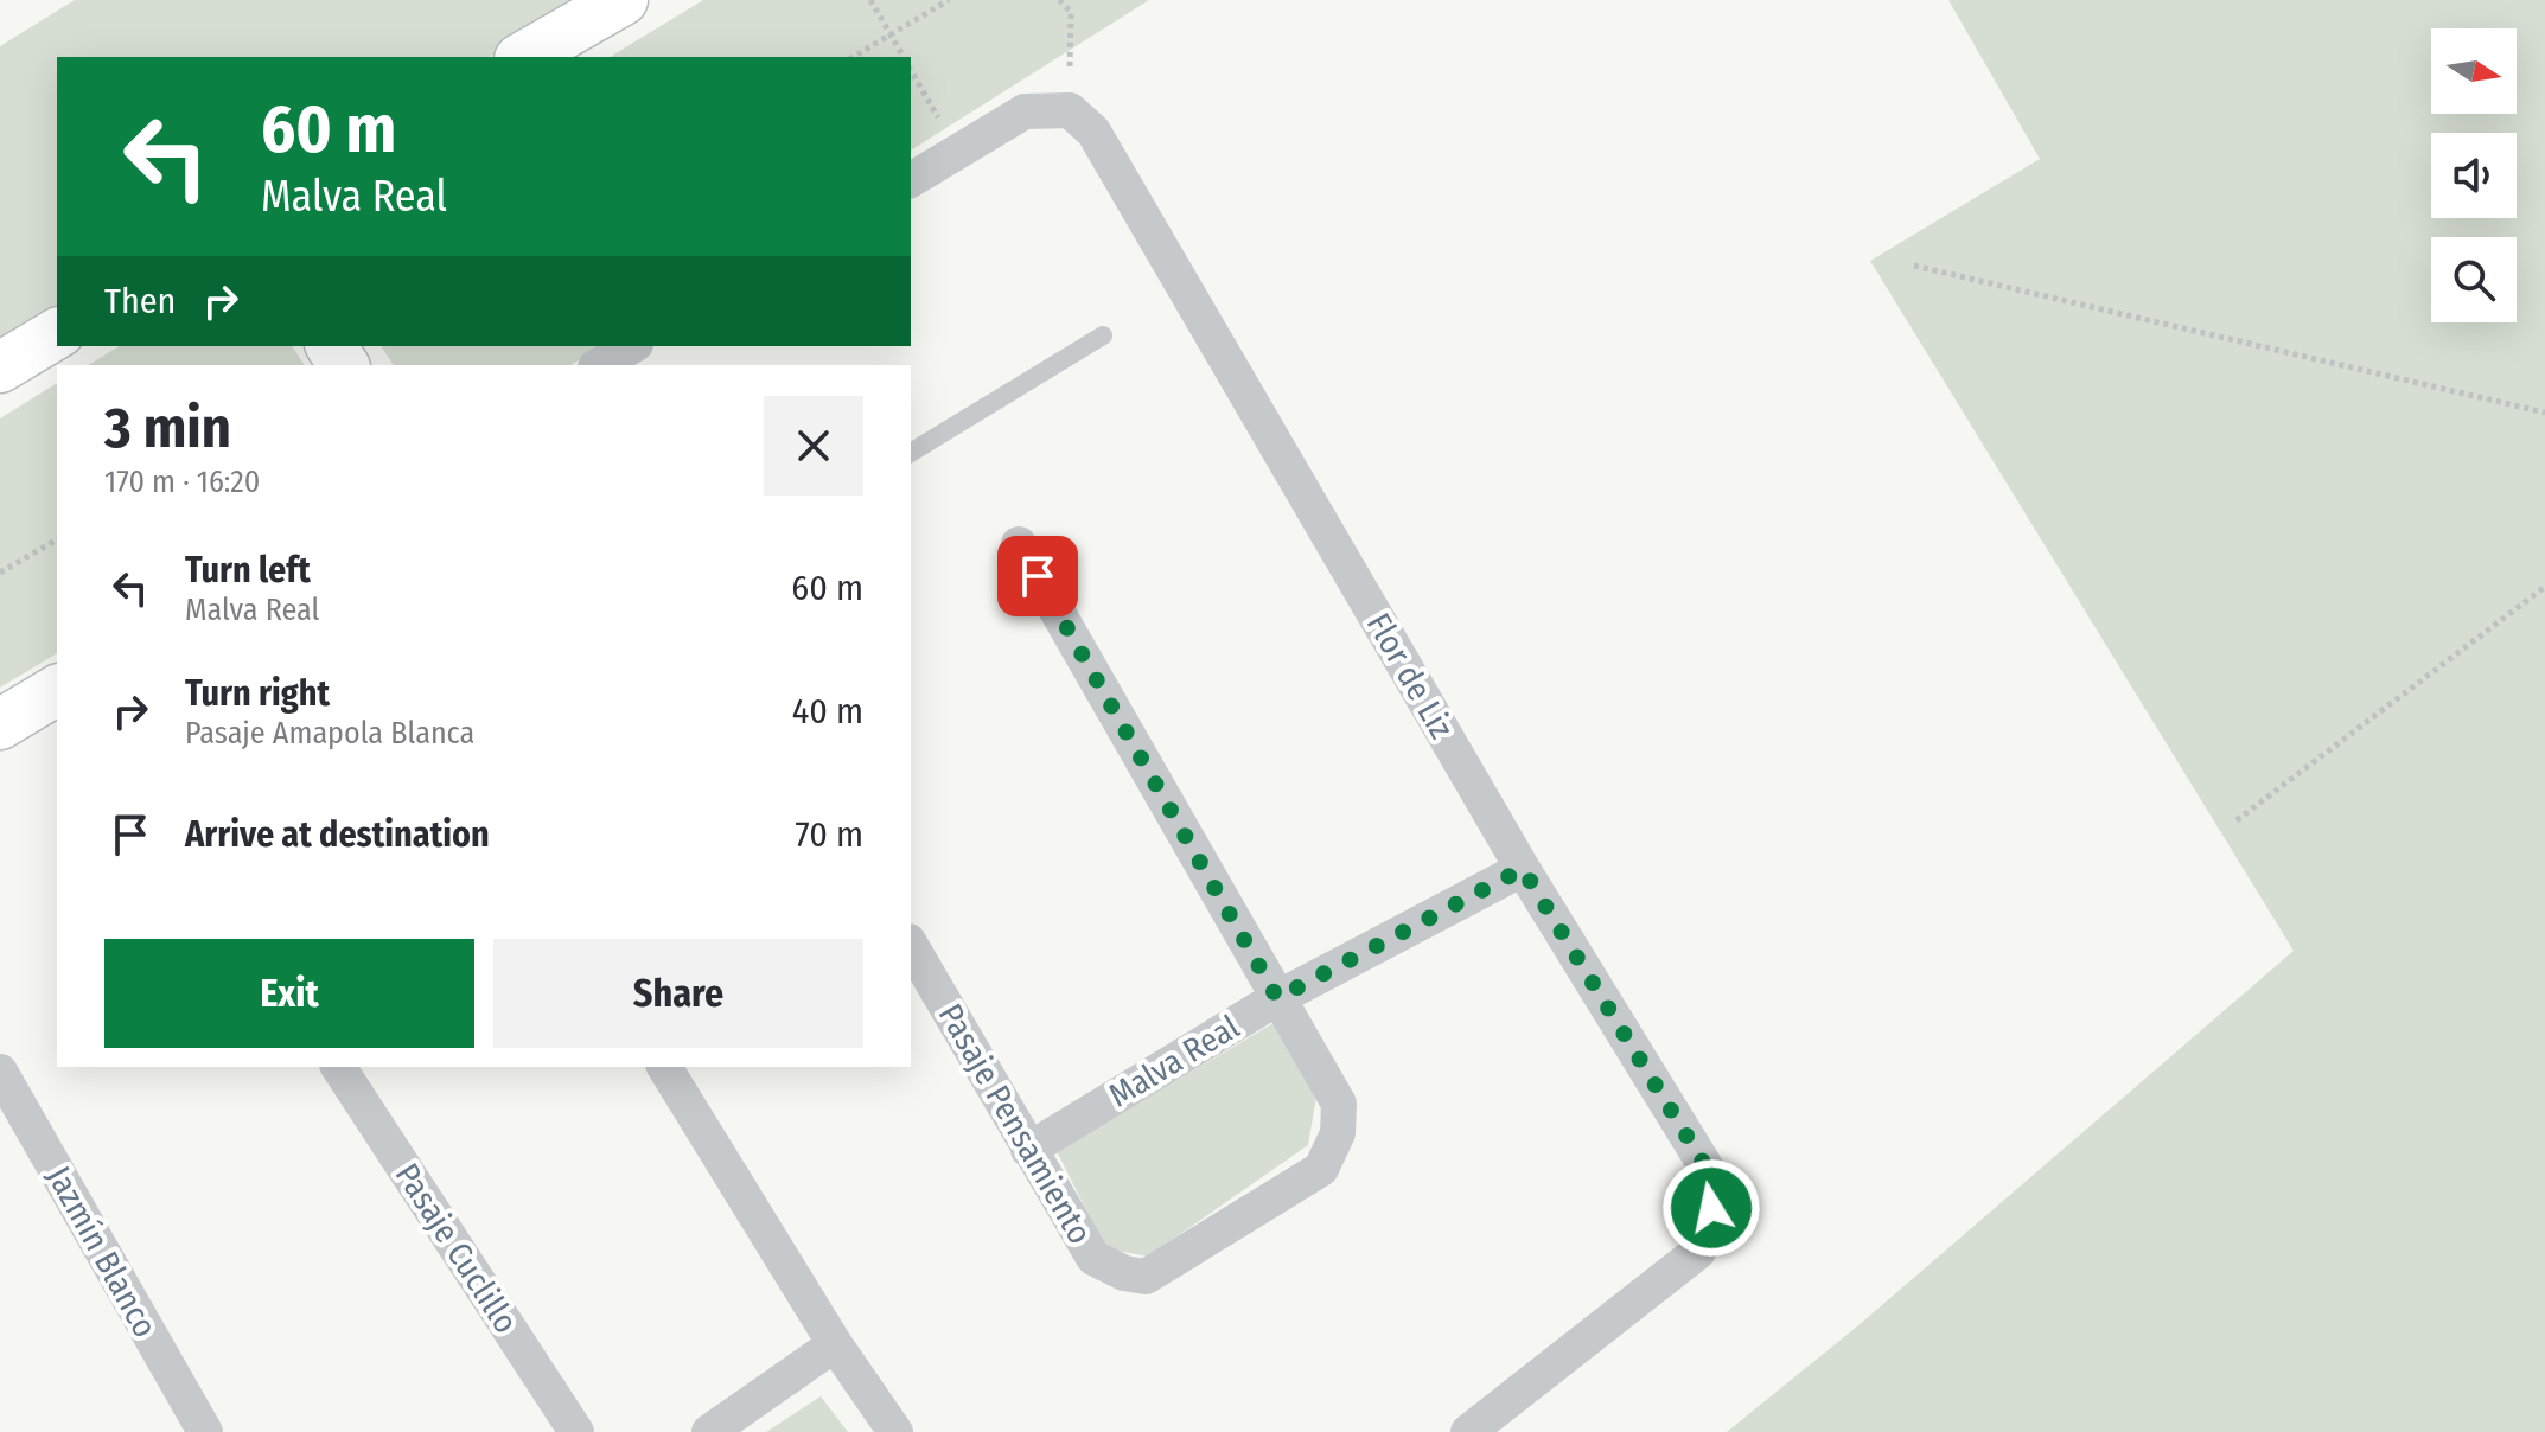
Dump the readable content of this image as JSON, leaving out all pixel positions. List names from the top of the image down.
{
  "streets": {
    "street": [
      "Flor de Liz",
      "Malva Real",
      "Pasaje Pensamiento",
      "Pasaje Cuclillo",
      "Jazmín Blanco"
    ]
  },
  "crossings": [
    ["Flor de Liz", "Malva Real"],
    ["Malva Real", "Pasaje Pensamiento"]
  ],
  "north": "right",
  "page": {
    "turn": ["60 m", "Malva Real"],
    "then": "Then",
    "heading": ["3 min", "170 m · 16:20"],
    "list": [
      {
        "name": "Turn left",
        "note": "Malva Real",
        "value": "60 m"
      },
      {
        "name": "Turn right",
        "note": "Pasaje Amapola Blanca",
        "value": "40 m"
      },
      {
        "name": "Arrive at destination",
        "value": "70 m"
      }
    ],
    "buttons": ["Exit", "Share"]
  }
}
